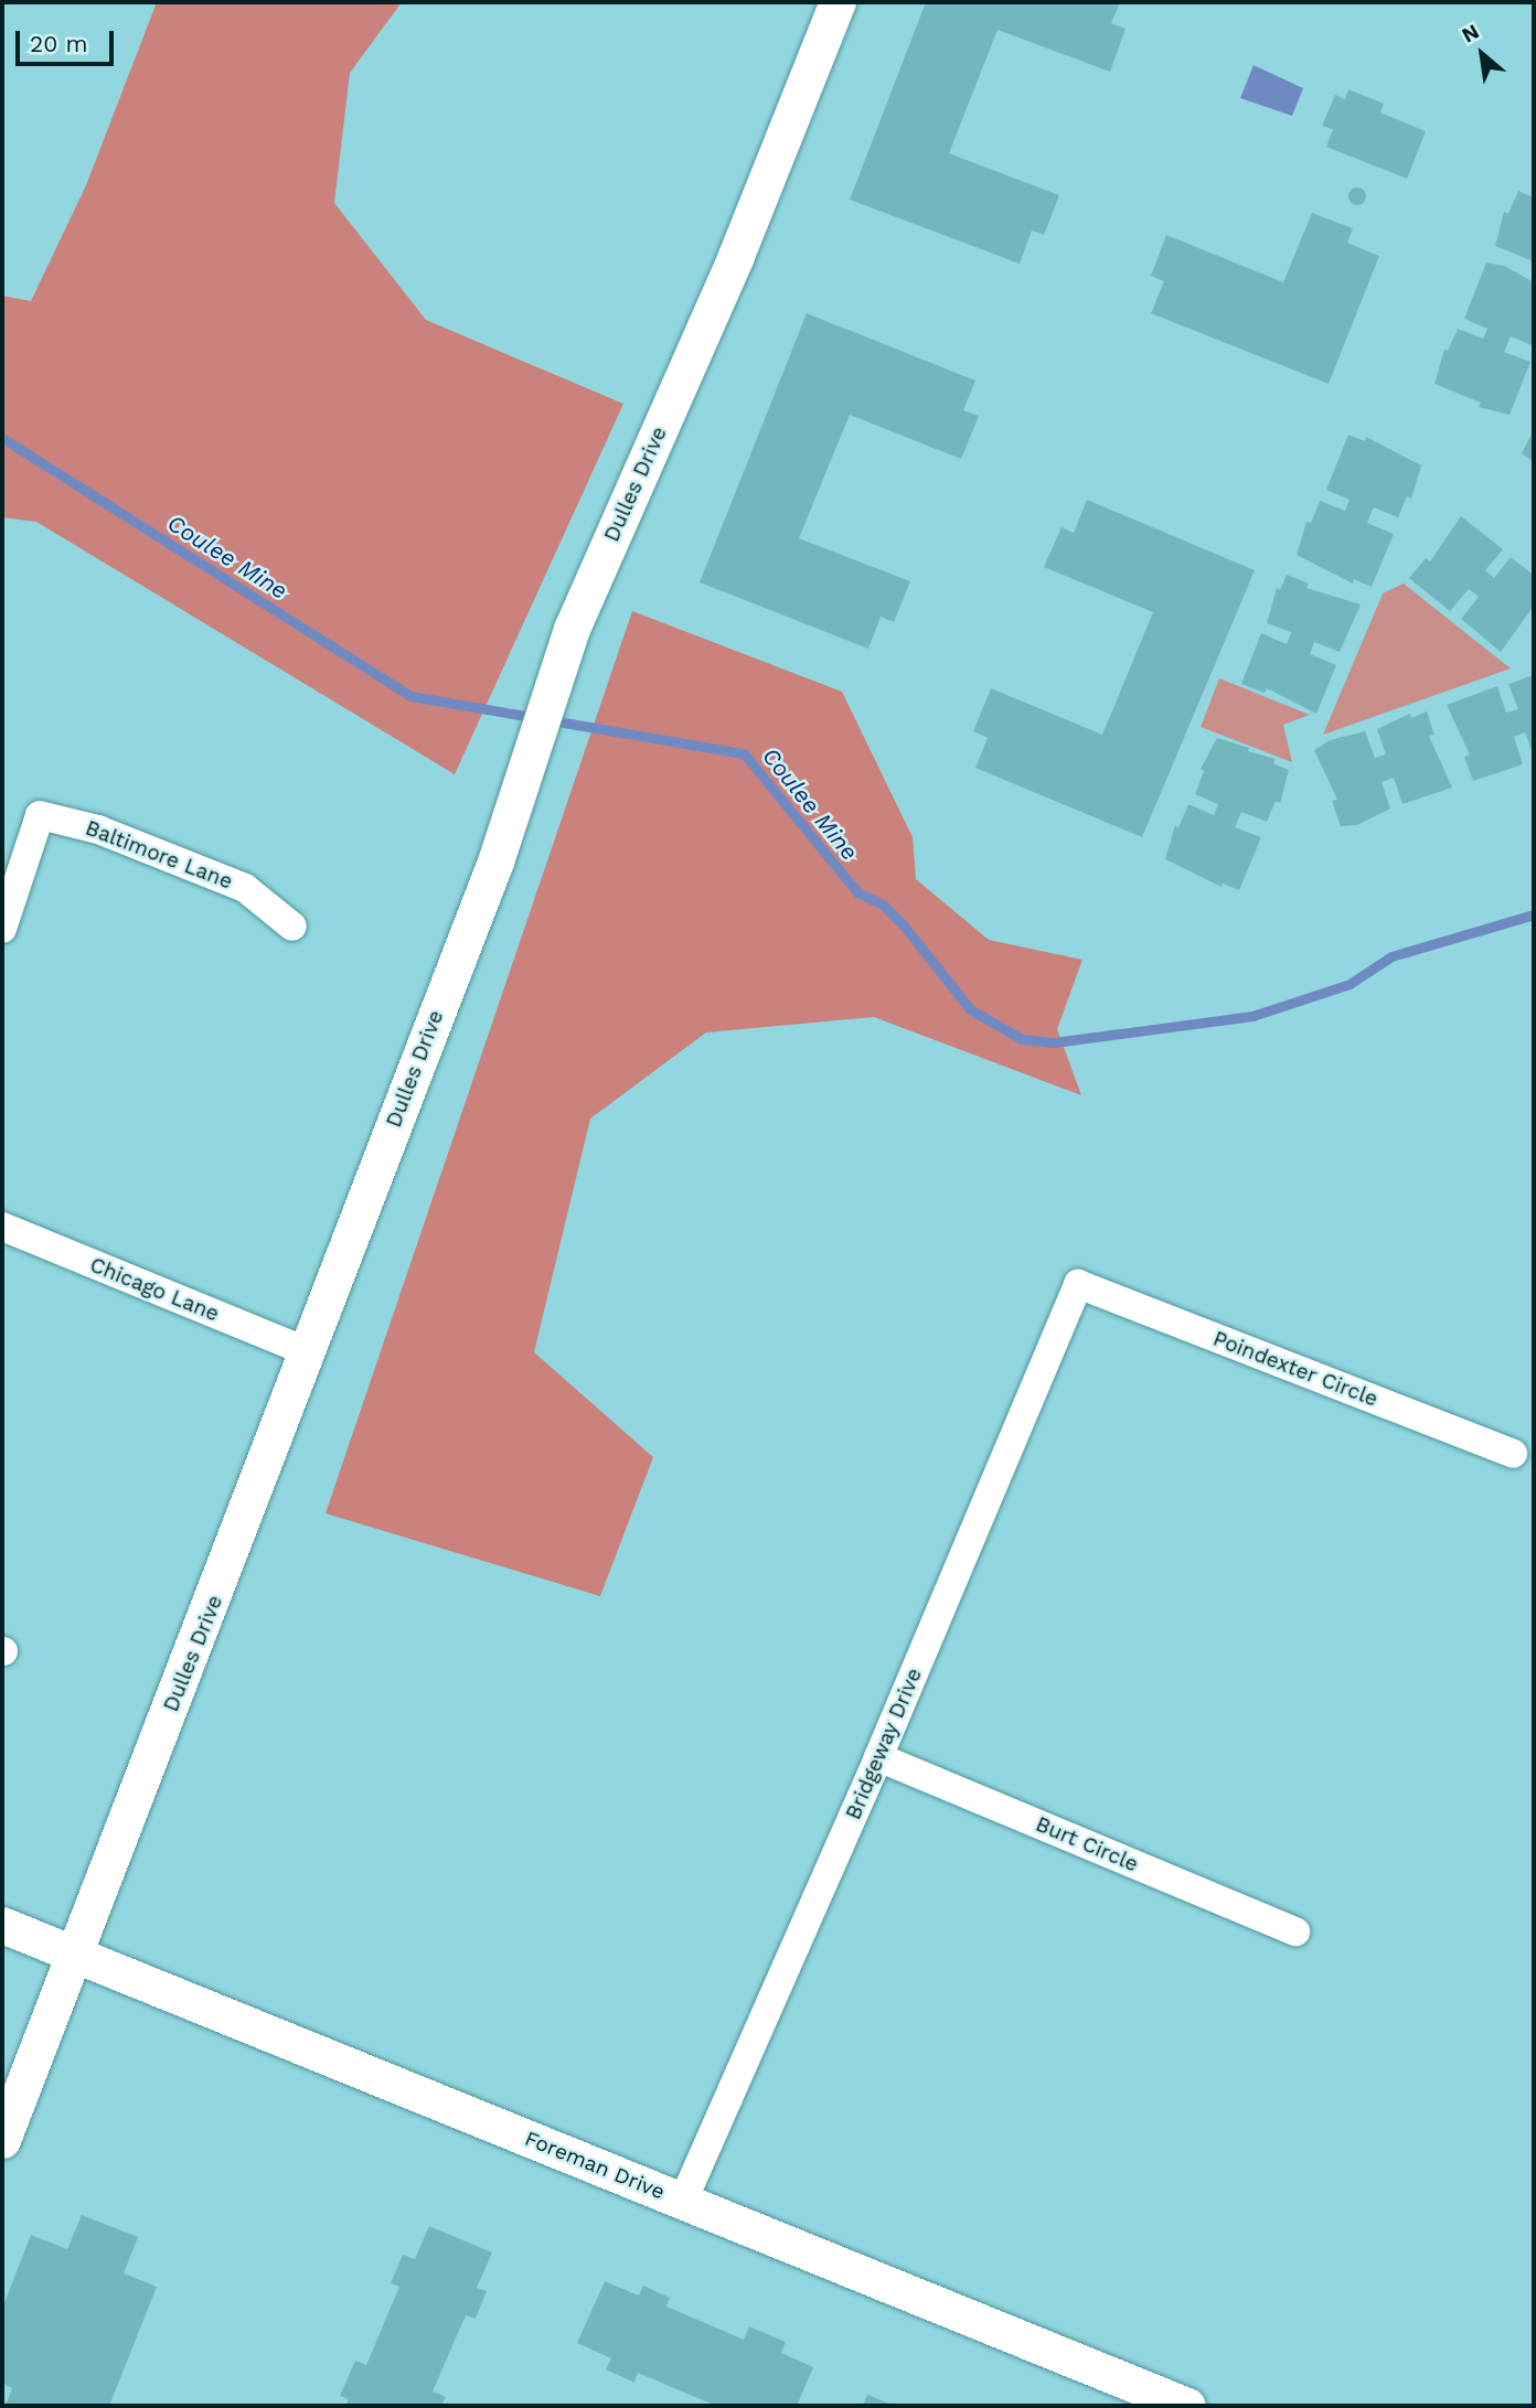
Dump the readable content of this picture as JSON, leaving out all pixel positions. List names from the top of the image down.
{
  "streets": {
    "street": [
      "Dulles Drive",
      "Baltimore Lane",
      "Chicago Lane",
      "Poindexter Circle",
      "Bridgeway Drive",
      "Burt Circle",
      "Foreman Drive"
    ]
  },
  "crossings": [
    ["Dulles Drive", "Chicago Lane"],
    ["Dulles Drive", "Foreman Drive"],
    ["Poindexter Circle", "Bridgeway Drive"],
    ["Bridgeway Drive", "Burt Circle"],
    ["Bridgeway Drive", "Foreman Drive"]
  ],
  "water": ["Coulee Mine"],
  "scale_bar": "20 m",
  "north": "top left"
}
